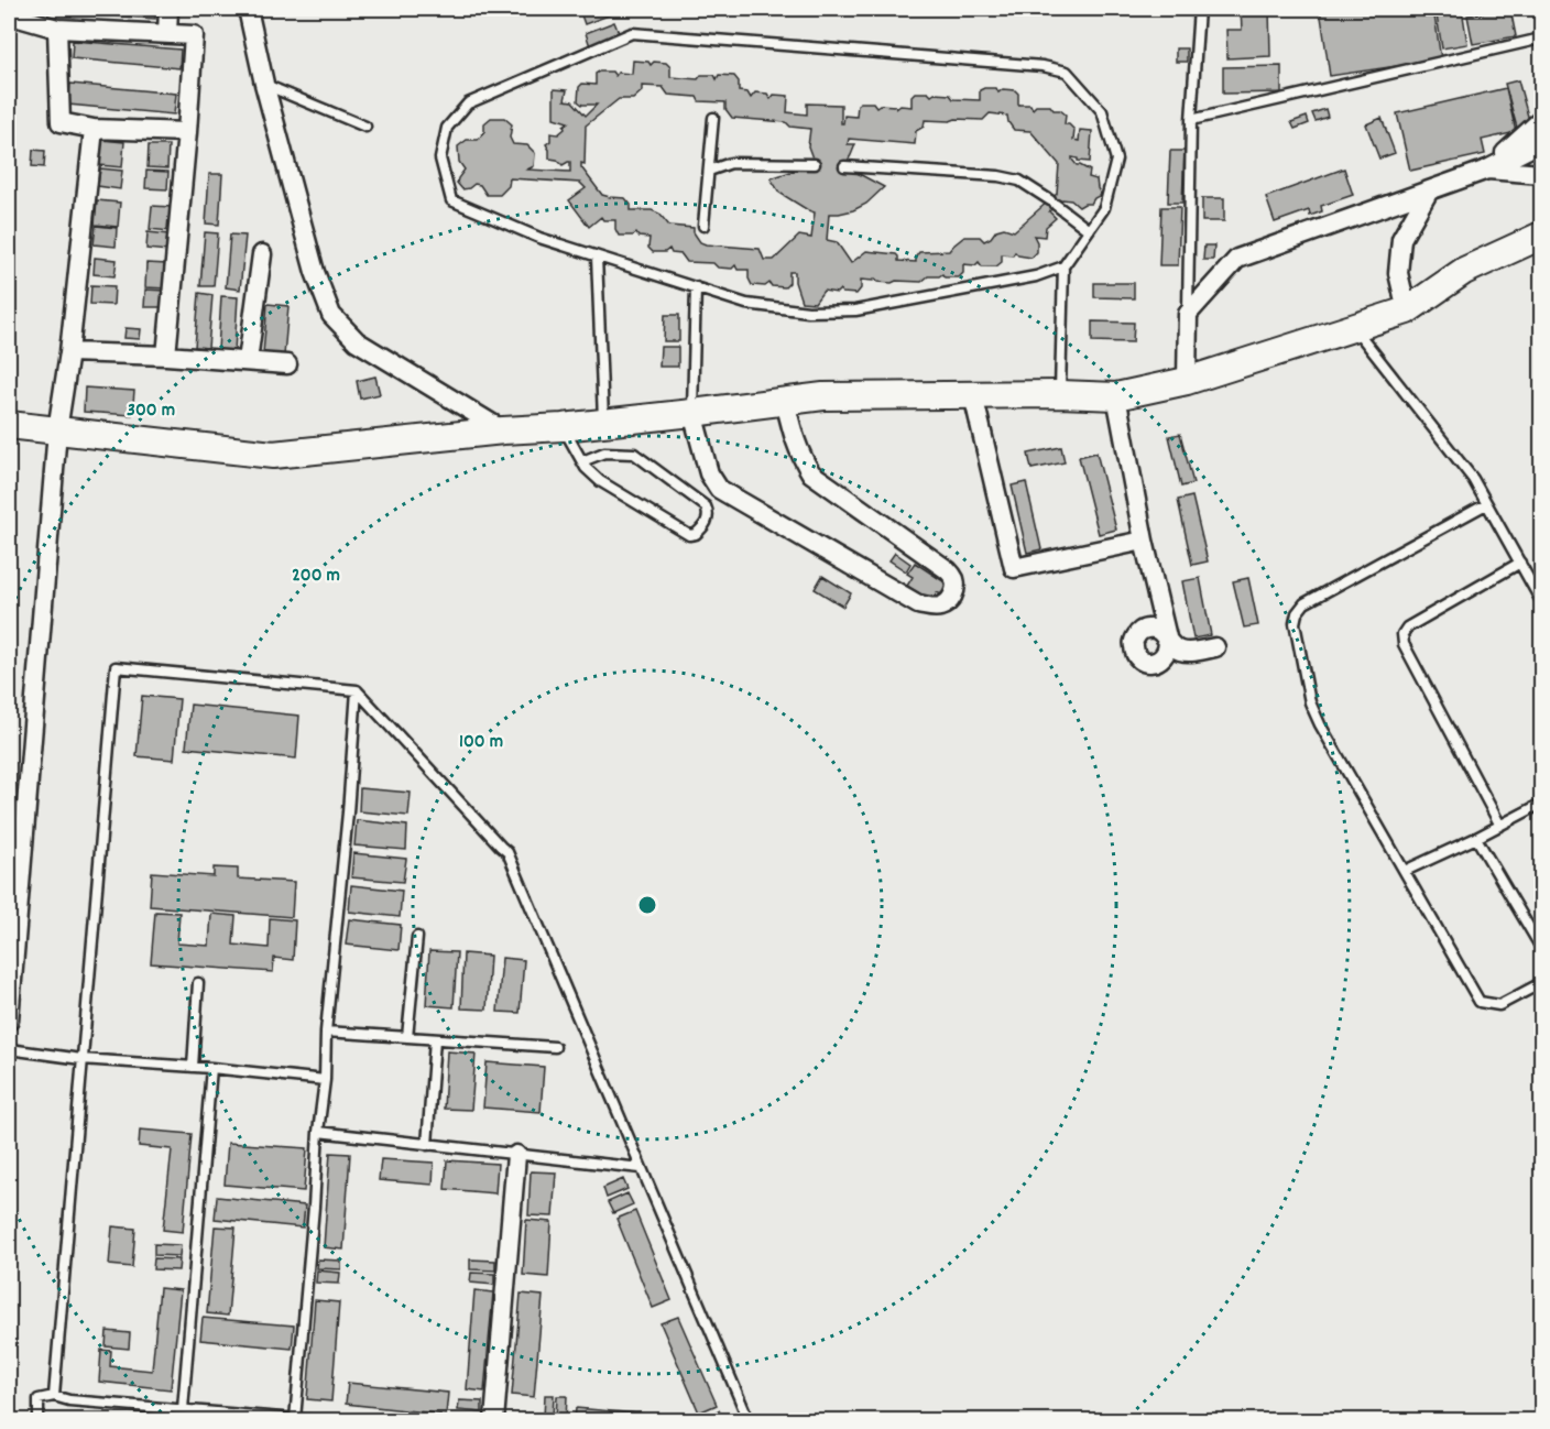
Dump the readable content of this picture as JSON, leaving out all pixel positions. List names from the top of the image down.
{
  "rings": ["300 m", "200 m", "100 m"]
}
